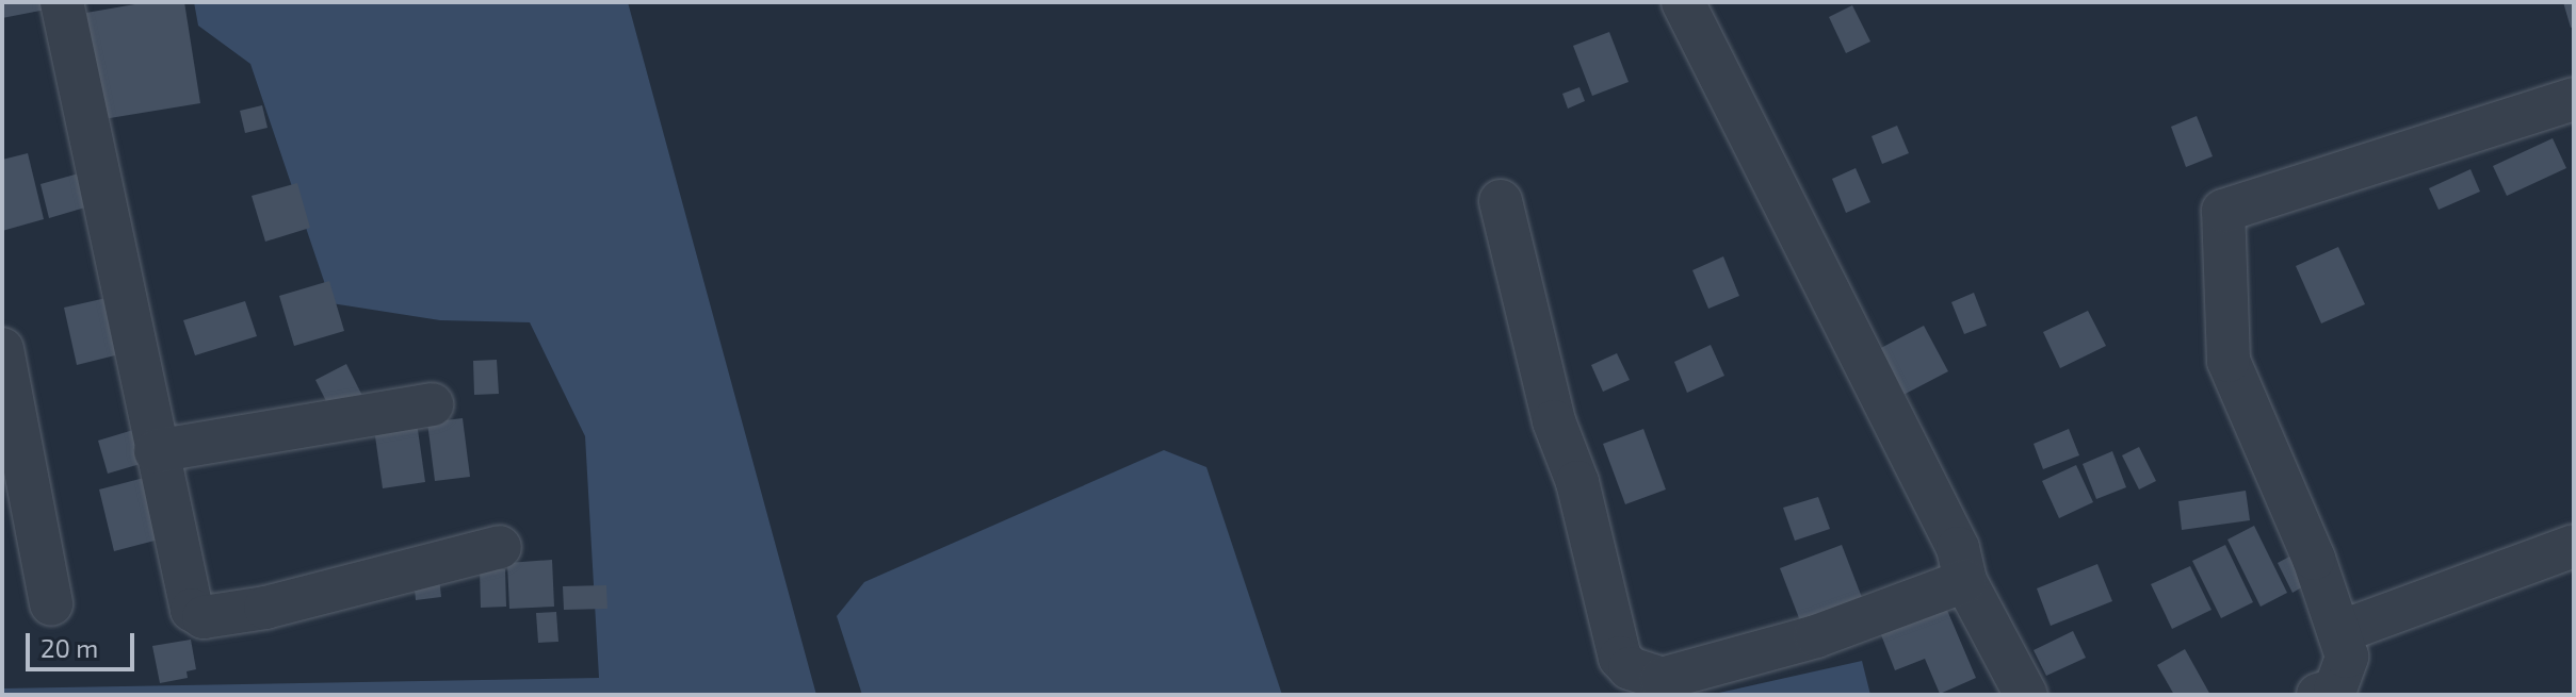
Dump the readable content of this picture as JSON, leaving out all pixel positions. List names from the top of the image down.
{
  "scale_bar": "20 m"
}
